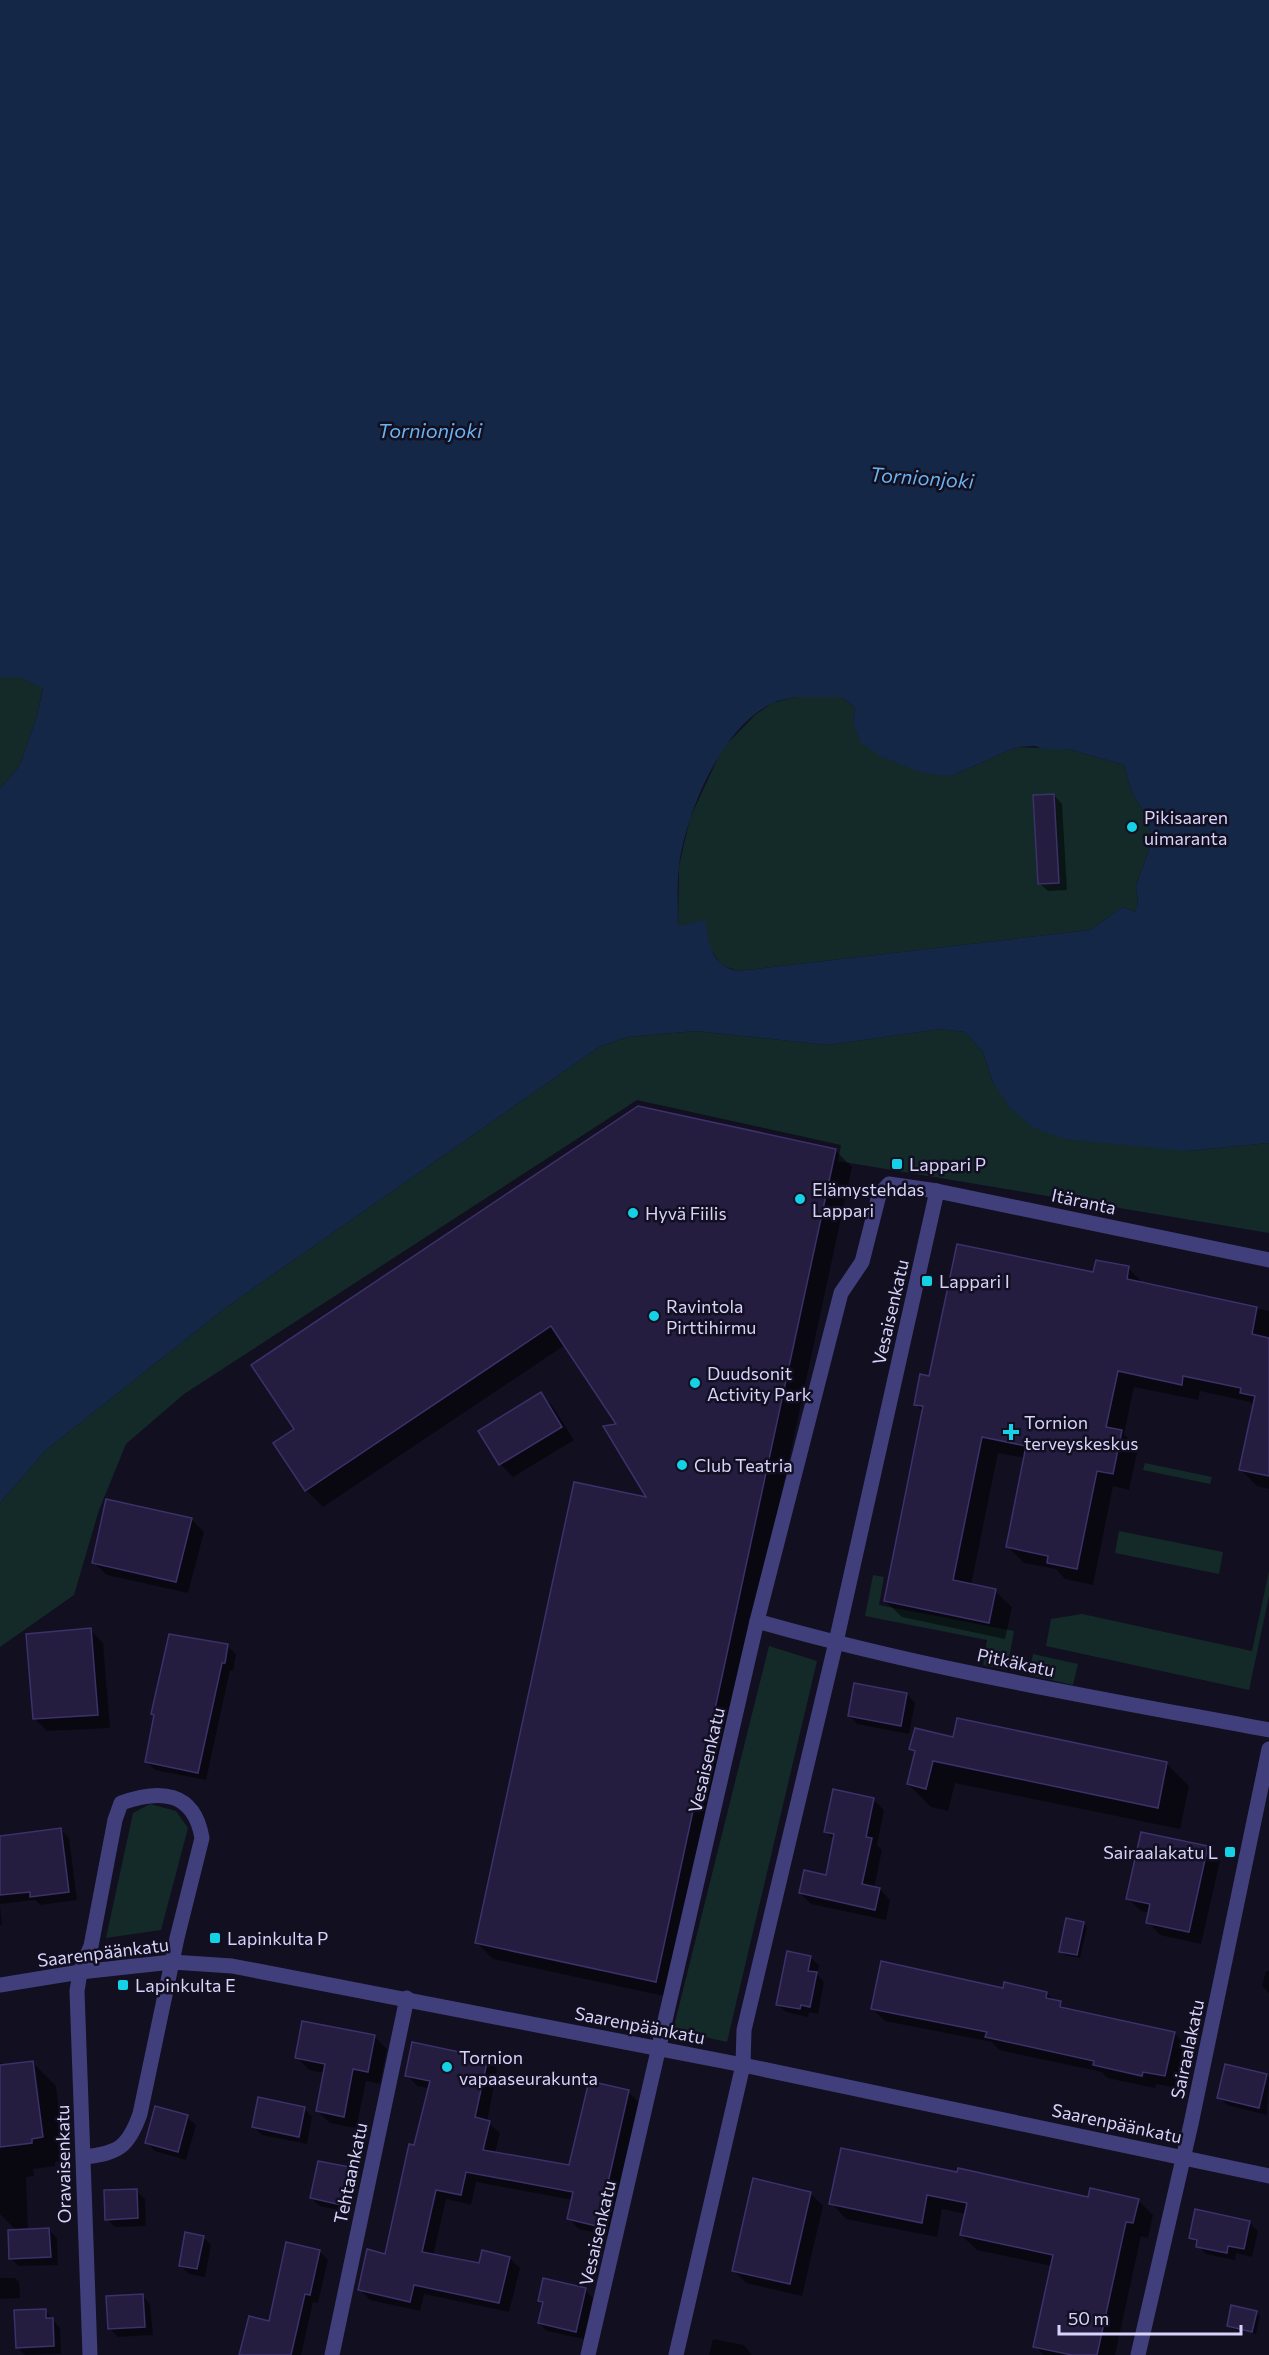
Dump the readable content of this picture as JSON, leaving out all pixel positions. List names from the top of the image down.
{
  "streets": {
    "street": [
      "Itäranta",
      "Vesaisenkatu",
      "Pitkäkatu",
      "Saarenpäänkatu",
      "Sairaalakatu",
      "Oravaisenkatu",
      "Tehtaankatu"
    ]
  },
  "crossings": [
    ["Itäranta", "Vesaisenkatu"],
    ["Vesaisenkatu", "Pitkäkatu"],
    ["Vesaisenkatu", "Saarenpäänkatu"],
    ["Saarenpäänkatu", "Sairaalakatu"],
    ["Saarenpäänkatu", "Oravaisenkatu"],
    ["Saarenpäänkatu", "Tehtaankatu"]
  ],
  "water": ["Tornionjoki"],
  "places": {
    "other": [
      "Pikisaaren uimaranta",
      "Elämystehdas Lappari",
      "Hyvä Fiilis",
      "Ravintola Pirttihirmu",
      "Duudsonit Activity Park",
      "Club Teatria",
      "Tornion vapaaseurakunta"
    ],
    "transit": [
      "Lappari P",
      "Lappari I",
      "Sairaalakatu L",
      "Lapinkulta P",
      "Lapinkulta E"
    ],
    "health": ["Tornion terveyskeskus"]
  },
  "scale_bar": "50 m"
}
